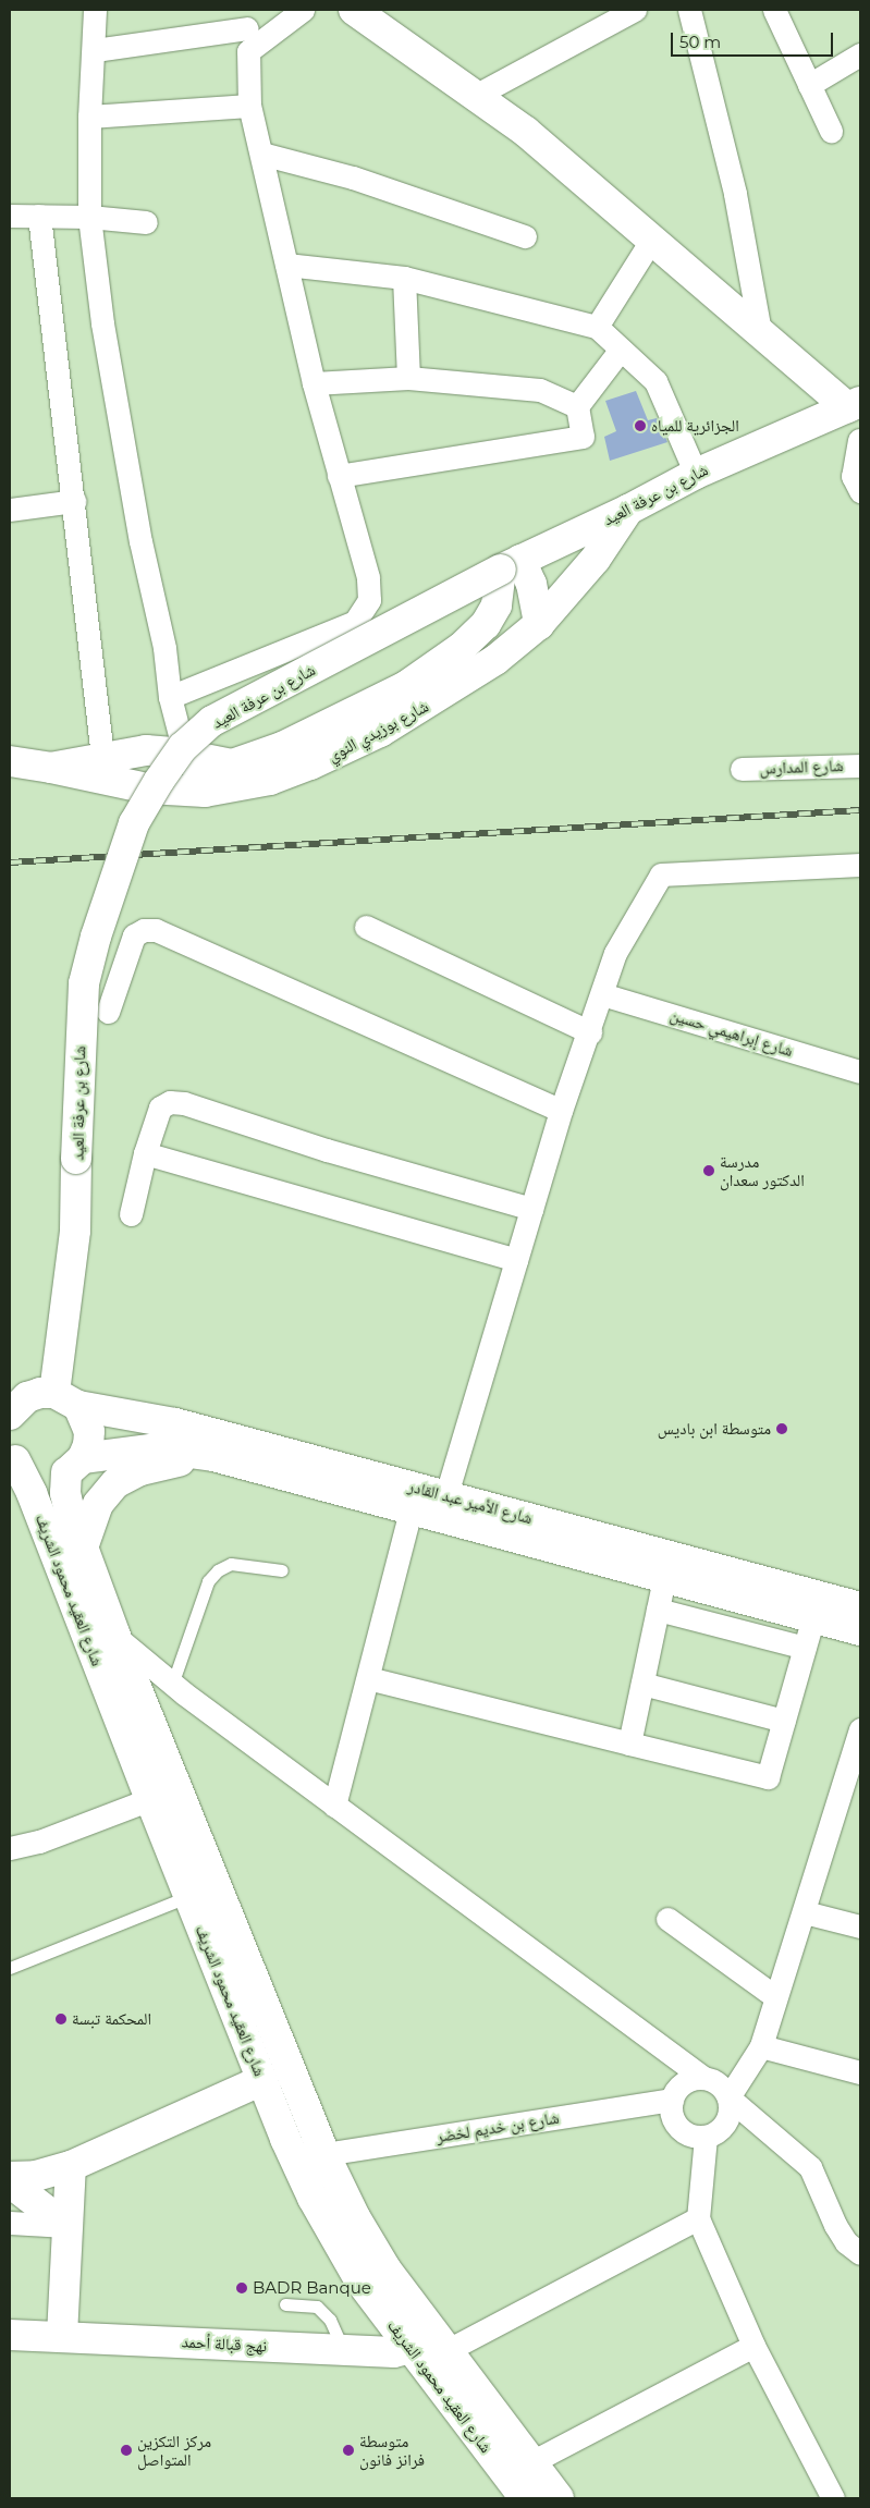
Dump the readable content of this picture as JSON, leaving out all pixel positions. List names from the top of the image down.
{
  "streets": {
    "main road": [
      "شارع بن عرفة العيد",
      "شارع بوزيدي النوي",
      "شارع الأمير عبد القادر",
      "شارع العقيد محمود الشريف",
      "نهج قبالة أحمد"
    ],
    "street": ["شارع المدارس", "شارع إبراهيمي حسين", "شارع بن خديم لخضر"]
  },
  "crossings": [
    ["شارع بن عرفة العيد", "شارع بوزيدي النوي"],
    ["شارع بن عرفة العيد", "شارع الأمير عبد القادر"],
    ["شارع بن عرفة العيد", "شارع العقيد محمود الشريف"],
    ["شارع الأمير عبد القادر", "شارع العقيد محمود الشريف"],
    ["شارع العقيد محمود الشريف", "شارع بن خديم لخضر"],
    ["شارع العقيد محمود الشريف", "نهج قبالة أحمد"]
  ],
  "places": [
    "الجزائرية للمياه",
    "مدرسة الدكتور سعدان",
    "متوسطة ابن باديس",
    "المحكمة تبسة",
    "BADR Banque",
    "مركز التكزين المتواصل",
    "متوسطة فرانز فانون"
  ],
  "scale_bar": "50 m"
}
